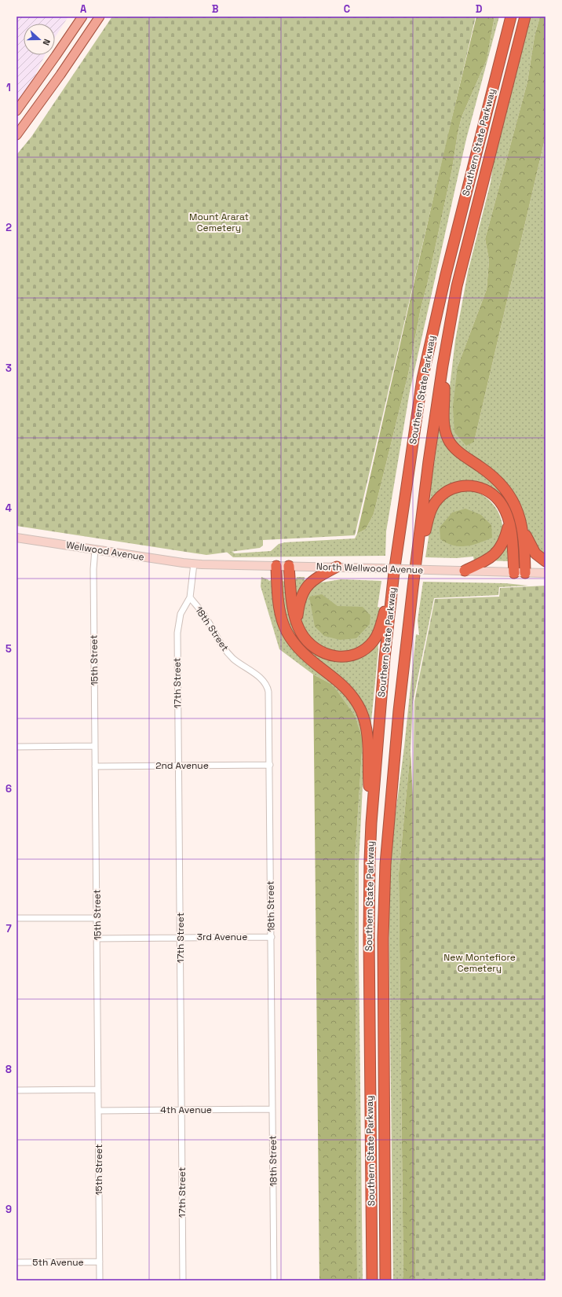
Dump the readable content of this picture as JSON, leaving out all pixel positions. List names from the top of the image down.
{
  "streets": {
    "highway": ["Southern State Parkway"],
    "main road": ["Wellwood Avenue", "North Wellwood Avenue"],
    "street": [
      "18th Street",
      "15th Street",
      "17th Street",
      "2nd Avenue",
      "3rd Avenue",
      "4th Avenue",
      "5th Avenue"
    ]
  },
  "crossings": [
    ["Wellwood Avenue", "North Wellwood Avenue"],
    ["Wellwood Avenue", "18th Street"],
    ["Wellwood Avenue", "15th Street"],
    ["North Wellwood Avenue", "18th Street"],
    ["18th Street", "17th Street"],
    ["18th Street", "2nd Avenue"],
    ["18th Street", "3rd Avenue"],
    ["18th Street", "4th Avenue"],
    ["15th Street", "2nd Avenue"],
    ["15th Street", "3rd Avenue"],
    ["15th Street", "4th Avenue"],
    ["15th Street", "5th Avenue"],
    ["17th Street", "2nd Avenue"],
    ["17th Street", "3rd Avenue"],
    ["17th Street", "4th Avenue"]
  ],
  "parks": ["Mount Ararat Cemetery", "New Montefiore Cemetery"],
  "north": "right",
  "grid": {
    "columns": [
      "A",
      "B",
      "C",
      "D"
    ],
    "rows": [
      "1",
      "2",
      "3",
      "4",
      "5",
      "6",
      "7",
      "8",
      "9"
    ]
  }
}
